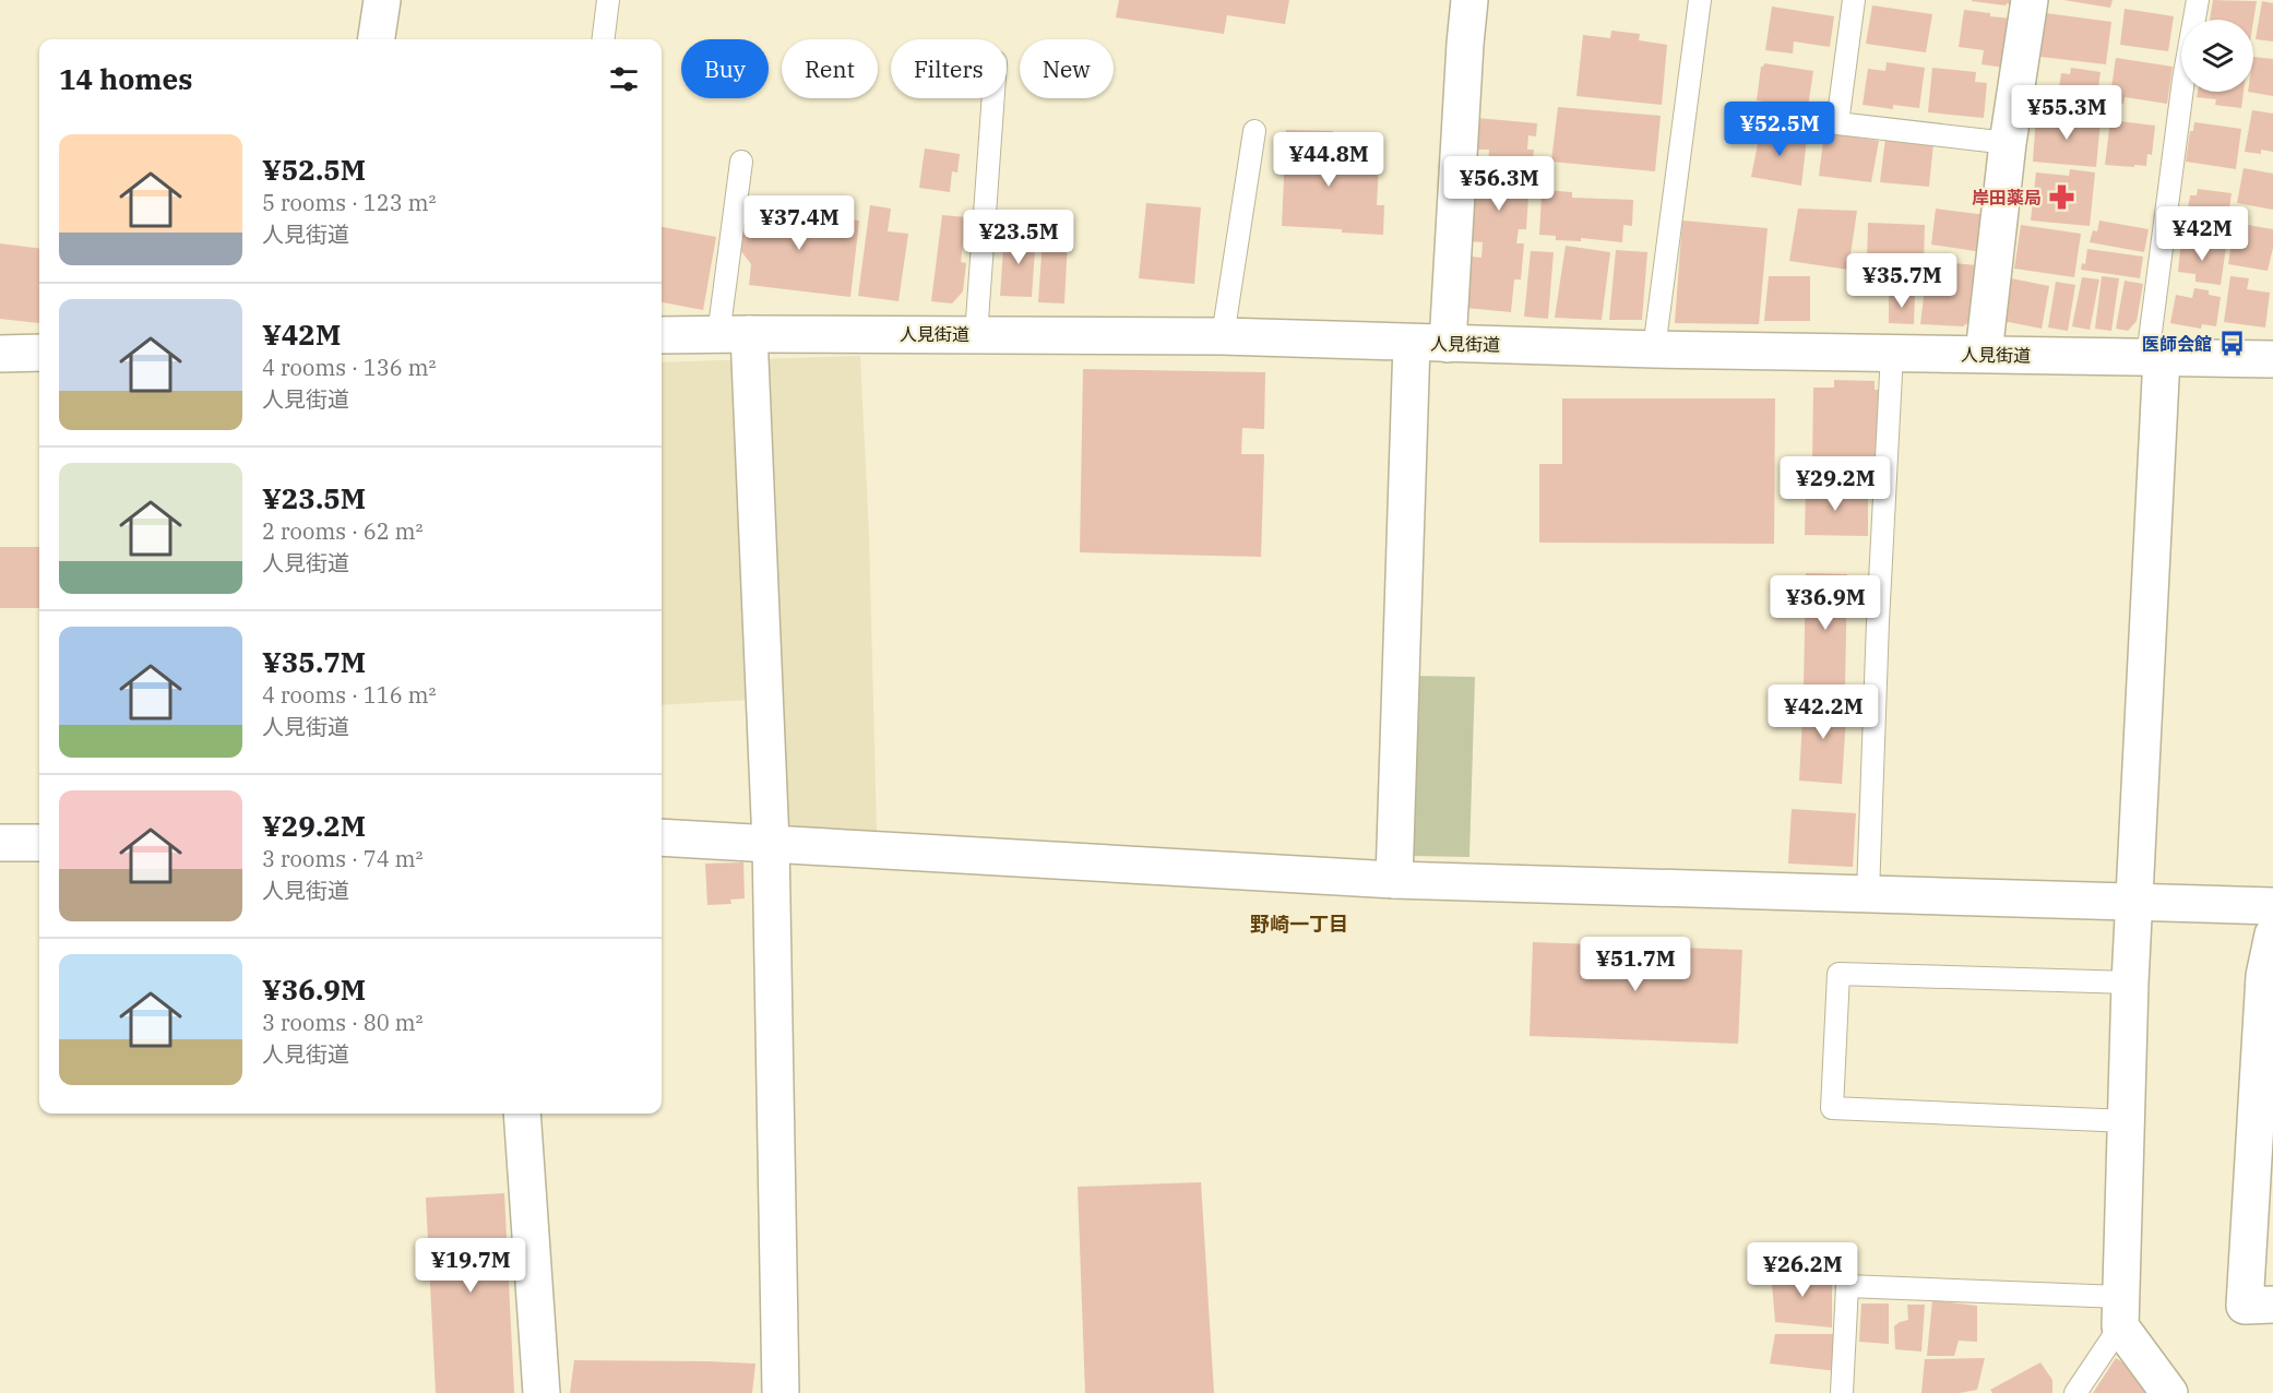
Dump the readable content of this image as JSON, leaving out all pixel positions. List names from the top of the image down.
{
  "streets": {
    "street": ["人見街道"]
  },
  "districts": ["野崎一丁目"],
  "places": {
    "pharmacy": ["岸田薬局"],
    "bus stop": ["医師会館"]
  },
  "page": {
    "chip": [
      "Buy",
      "Rent",
      "Filters",
      "New"
    ],
    "heading": "14 homes",
    "price": [
      "¥55.3M",
      "¥52.5M",
      "¥44.8M",
      "¥56.3M",
      "¥37.4M",
      "¥42M",
      "¥23.5M",
      "¥35.7M",
      "¥29.2M",
      "¥36.9M",
      "¥42.2M",
      "¥51.7M",
      "¥19.7M",
      "¥26.2M"
    ],
    "list": [
      {
        "name": "¥52.5M",
        "note": "5 rooms · 123 m² · 人見街道"
      },
      {
        "name": "¥42M",
        "note": "4 rooms · 136 m² · 人見街道"
      },
      {
        "name": "¥23.5M",
        "note": "2 rooms · 62 m² · 人見街道"
      },
      {
        "name": "¥35.7M",
        "note": "4 rooms · 116 m² · 人見街道"
      },
      {
        "name": "¥29.2M",
        "note": "3 rooms · 74 m² · 人見街道"
      },
      {
        "name": "¥36.9M",
        "note": "3 rooms · 80 m² · 人見街道"
      }
    ]
  }
}
